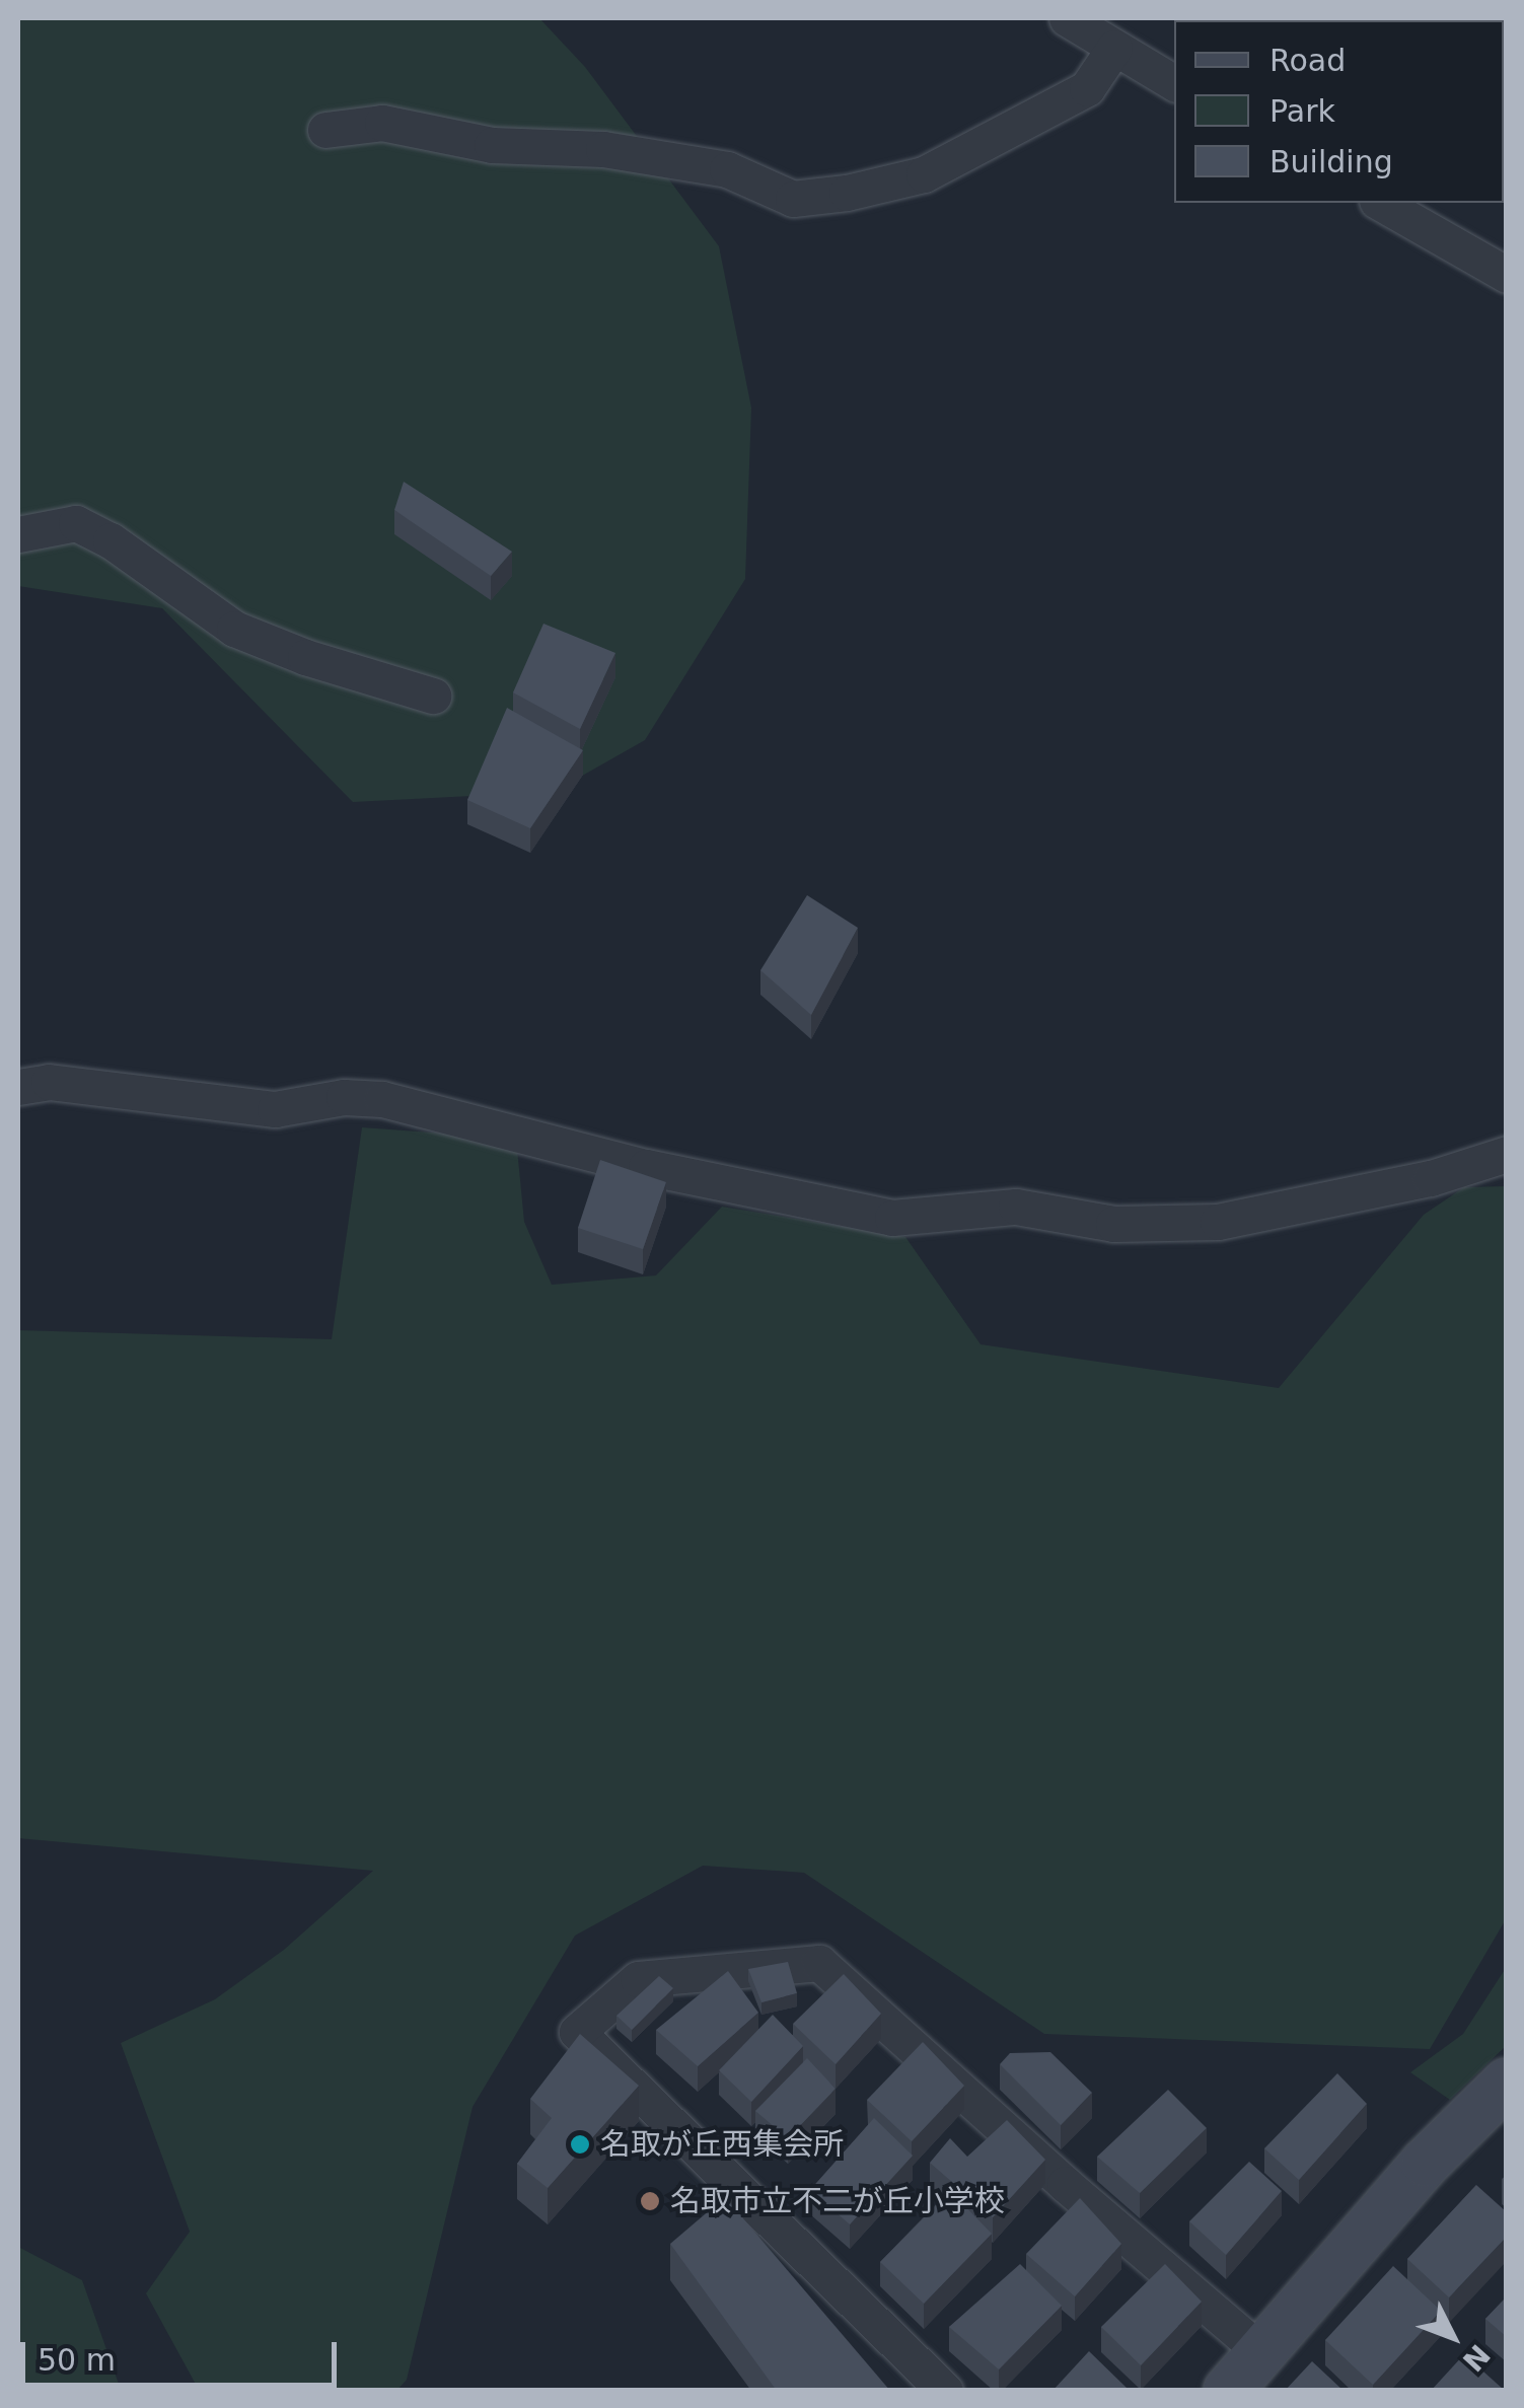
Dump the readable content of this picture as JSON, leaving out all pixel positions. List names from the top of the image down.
{
  "places": ["名取が丘西集会所", "名取市立不二が丘小学校"],
  "legend": ["Road", "Park", "Building"],
  "scale_bar": "50 m",
  "north": "bottom right"
}
